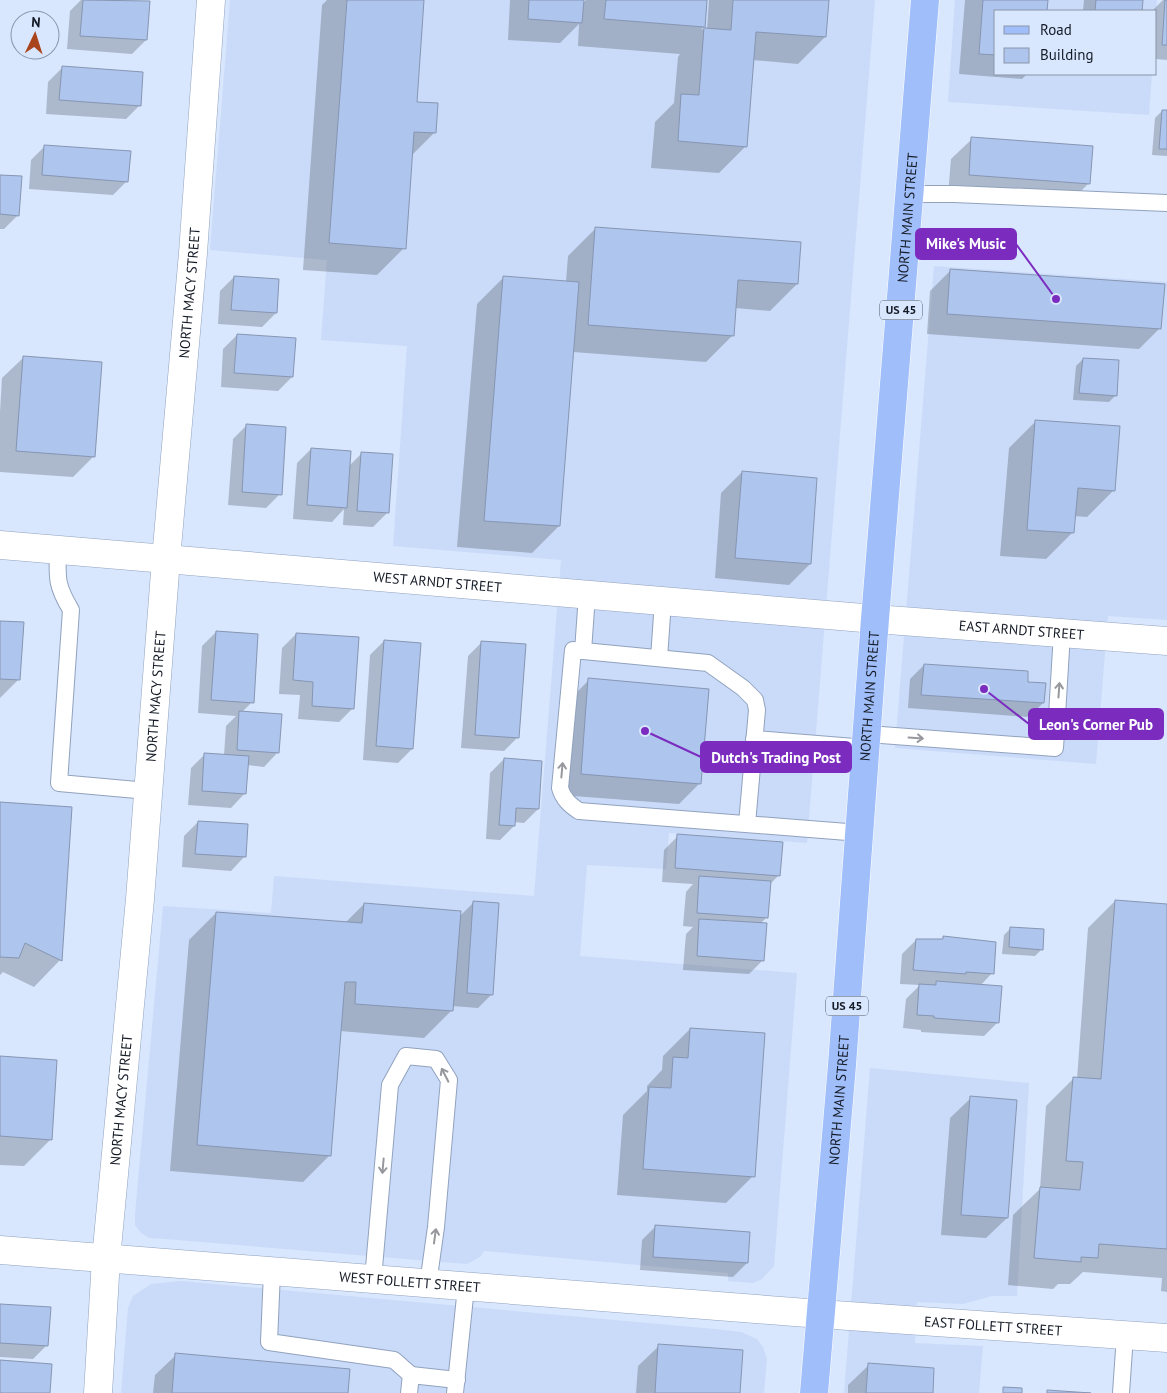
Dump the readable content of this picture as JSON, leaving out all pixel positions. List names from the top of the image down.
{
  "streets": {
    "main road": ["NORTH MAIN STREET", "US 45"],
    "street": [
      "NORTH MACY STREET",
      "WEST ARNDT STREET",
      "EAST ARNDT STREET",
      "WEST FOLLETT STREET",
      "EAST FOLLETT STREET"
    ]
  },
  "crossings": [
    ["NORTH MAIN STREET", "WEST ARNDT STREET"],
    ["NORTH MAIN STREET", "EAST ARNDT STREET"],
    ["NORTH MAIN STREET", "WEST FOLLETT STREET"],
    ["NORTH MAIN STREET", "EAST FOLLETT STREET"],
    ["NORTH MACY STREET", "WEST ARNDT STREET"],
    ["NORTH MACY STREET", "WEST FOLLETT STREET"],
    ["WEST ARNDT STREET", "EAST ARNDT STREET"],
    ["WEST FOLLETT STREET", "EAST FOLLETT STREET"]
  ],
  "places": ["Mike's Music", "Leon's Corner Pub", "Dutch's Trading Post"],
  "legend": ["Road", "Building"],
  "north": "top"
}
